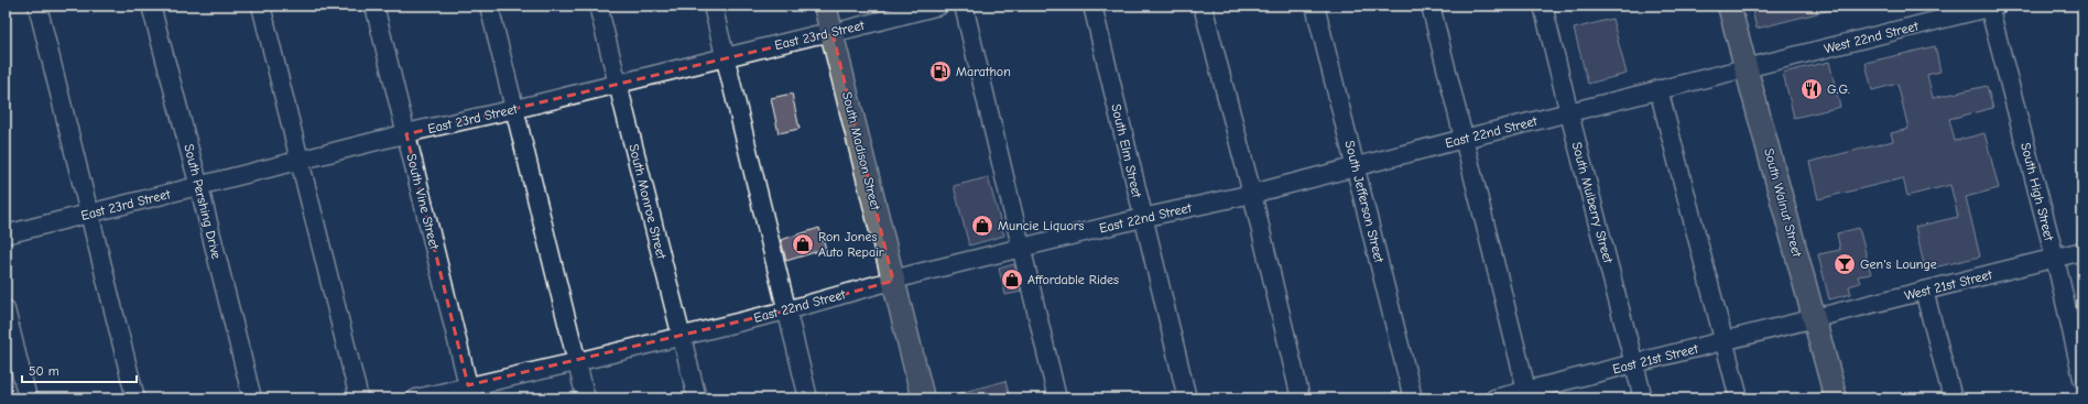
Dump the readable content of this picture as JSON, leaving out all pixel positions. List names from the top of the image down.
{
  "streets": {
    "main road": ["South Madison Street", "South Walnut Street"],
    "street": [
      "East 23rd Street",
      "West 22nd Street",
      "East 22nd Street",
      "South Elm Street",
      "South High Street",
      "South Pershing Drive",
      "South Vine Street",
      "South Monroe Street",
      "South Jefferson Street",
      "South Mulberry Street",
      "West 21st Street",
      "East 21st Street"
    ]
  },
  "crossings": [
    ["East 23rd Street", "South Madison Street"],
    ["East 23rd Street", "South Pershing Drive"],
    ["East 23rd Street", "South Vine Street"],
    ["East 23rd Street", "South Monroe Street"],
    ["West 22nd Street", "East 22nd Street"],
    ["West 22nd Street", "South High Street"],
    ["West 22nd Street", "South Walnut Street"],
    ["East 22nd Street", "South Madison Street"],
    ["East 22nd Street", "South Elm Street"],
    ["East 22nd Street", "South Vine Street"],
    ["East 22nd Street", "South Monroe Street"],
    ["East 22nd Street", "South Jefferson Street"],
    ["East 22nd Street", "South Mulberry Street"],
    ["East 22nd Street", "South Walnut Street"],
    ["South High Street", "West 21st Street"],
    ["South Mulberry Street", "East 21st Street"],
    ["South Walnut Street", "West 21st Street"],
    ["South Walnut Street", "East 21st Street"],
    ["West 21st Street", "East 21st Street"]
  ],
  "places": {
    "fuel station": ["Marathon"],
    "restaurant": ["G.G."],
    "shop": ["Muncie Liquors", "Ron Jones Auto Repair", "Affordable Rides"],
    "bar": ["Gen's Lounge"]
  },
  "scale_bar": "50 m"
}
